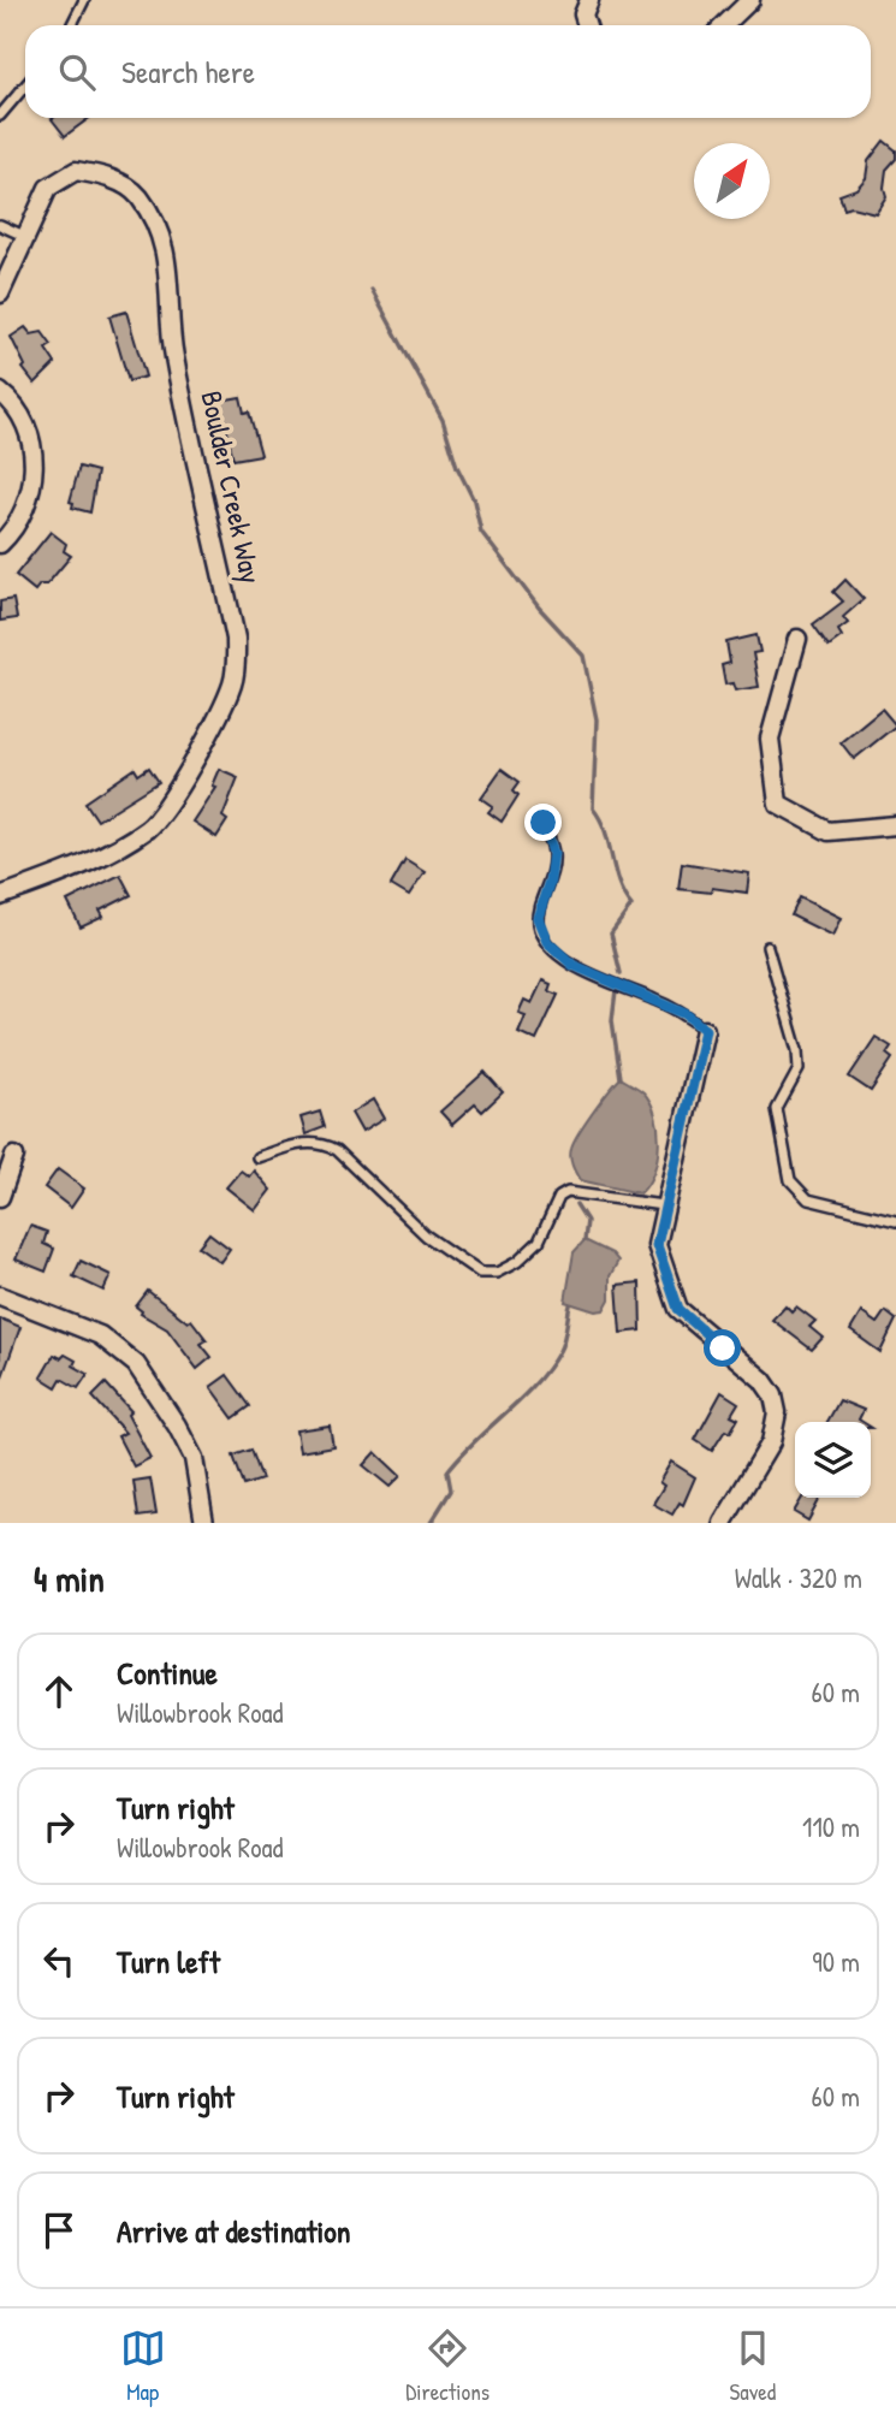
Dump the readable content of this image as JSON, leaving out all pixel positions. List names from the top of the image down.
{
  "streets": {
    "street": ["Boulder Creek Way"]
  },
  "north": "top right",
  "page": {
    "search": "Search here",
    "heading": ["4 min", "Walk · 320 m"],
    "list": [
      ["Continue", "Willowbrook Road", "60 m"],
      ["Turn right", "Willowbrook Road", "110 m"],
      ["Turn left", "90 m"],
      ["Turn right", "60 m"],
      "Arrive at destination"
    ],
    "nav": ["Map", "Directions", "Saved"]
  }
}
